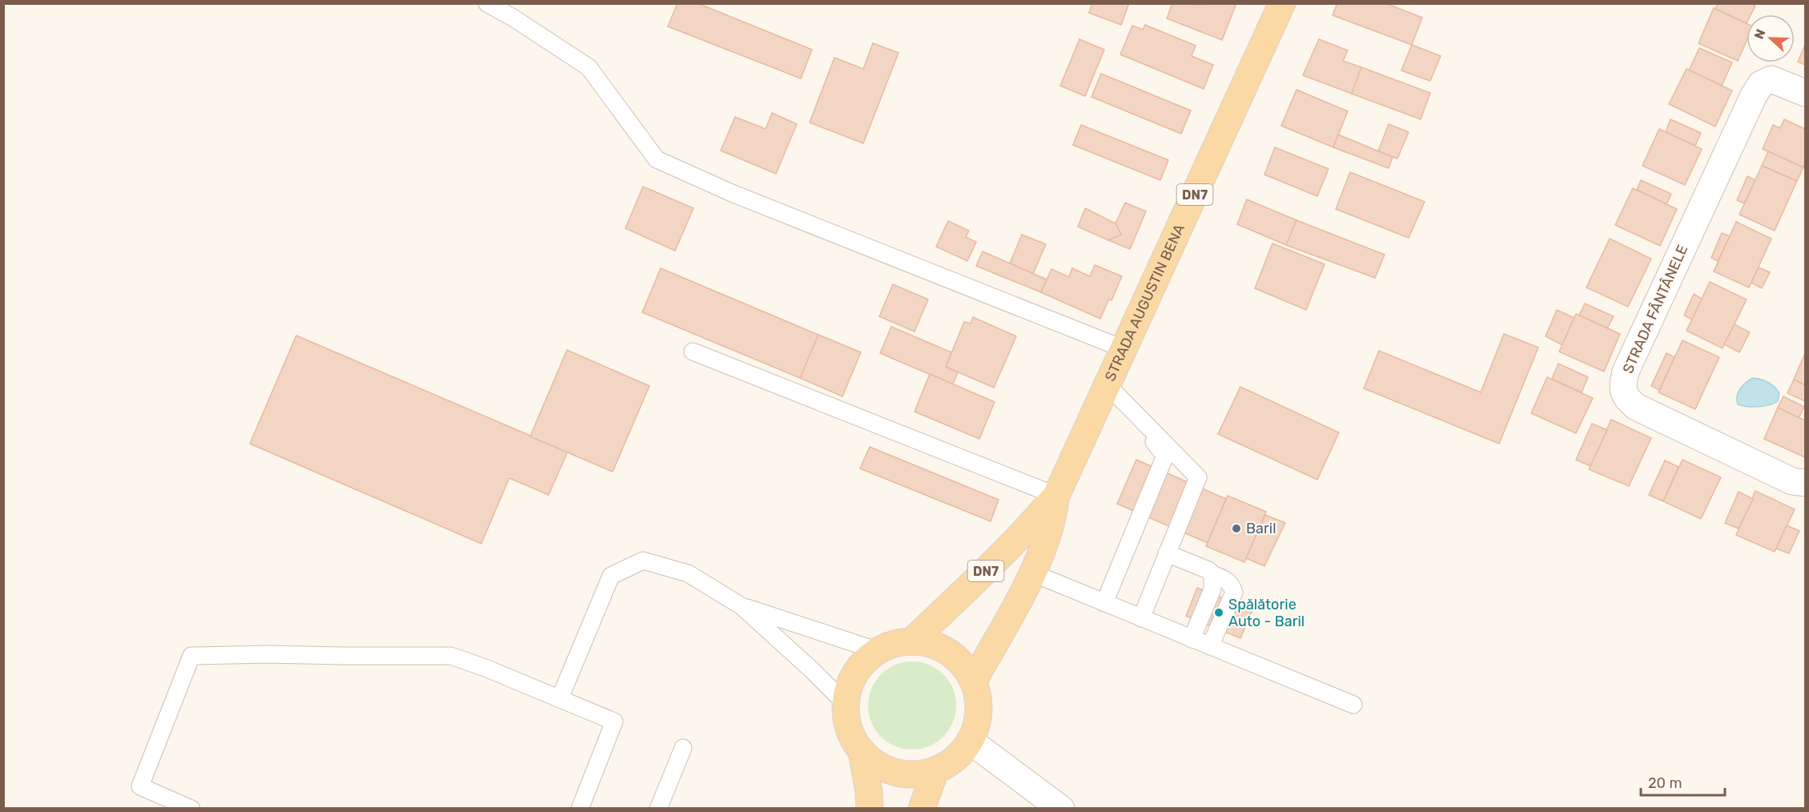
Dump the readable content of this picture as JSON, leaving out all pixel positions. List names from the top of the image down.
{
  "streets": {
    "main road": ["DN7", "STRADA AUGUSTIN BENA"],
    "street": ["STRADA FÂNTÂNELE"]
  },
  "places": ["Baril", "Spălătorie Auto - Baril"],
  "scale_bar": "20 m",
  "north": "left"
}
